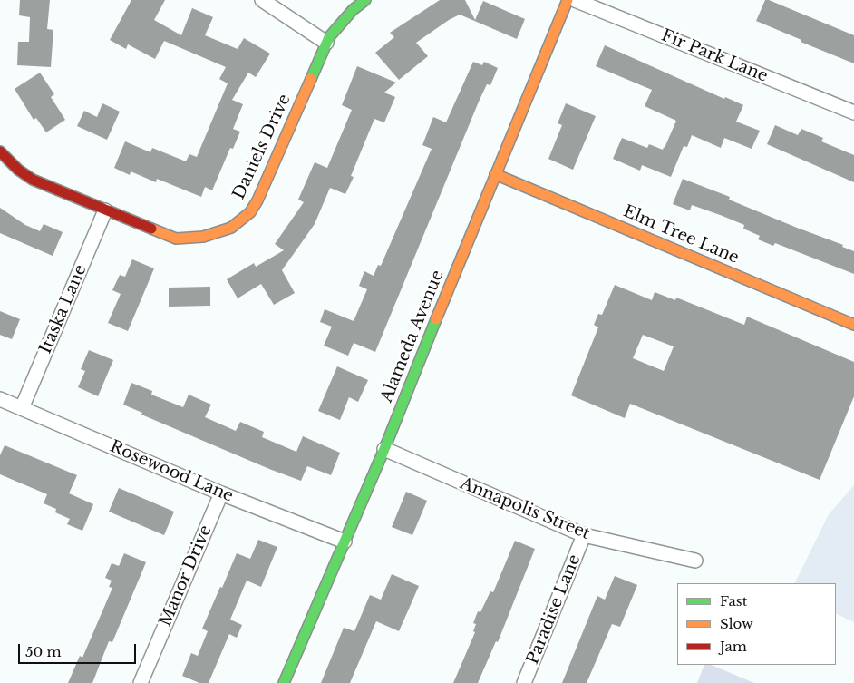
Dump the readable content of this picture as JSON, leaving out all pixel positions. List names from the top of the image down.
{
  "streets": {
    "street": [
      "Fir Park Lane",
      "Daniels Drive",
      "Elm Tree Lane",
      "Itaska Lane",
      "Alameda Avenue",
      "Rosewood Lane",
      "Annapolis Street",
      "Manor Drive",
      "Paradise Lane"
    ]
  },
  "crossings": [
    ["Daniels Drive", "Itaska Lane"],
    ["Elm Tree Lane", "Alameda Avenue"],
    ["Itaska Lane", "Rosewood Lane"],
    ["Alameda Avenue", "Rosewood Lane"],
    ["Alameda Avenue", "Annapolis Street"],
    ["Rosewood Lane", "Manor Drive"],
    ["Annapolis Street", "Paradise Lane"]
  ],
  "legend": ["Fast", "Slow", "Jam"],
  "scale_bar": "50 m"
}
